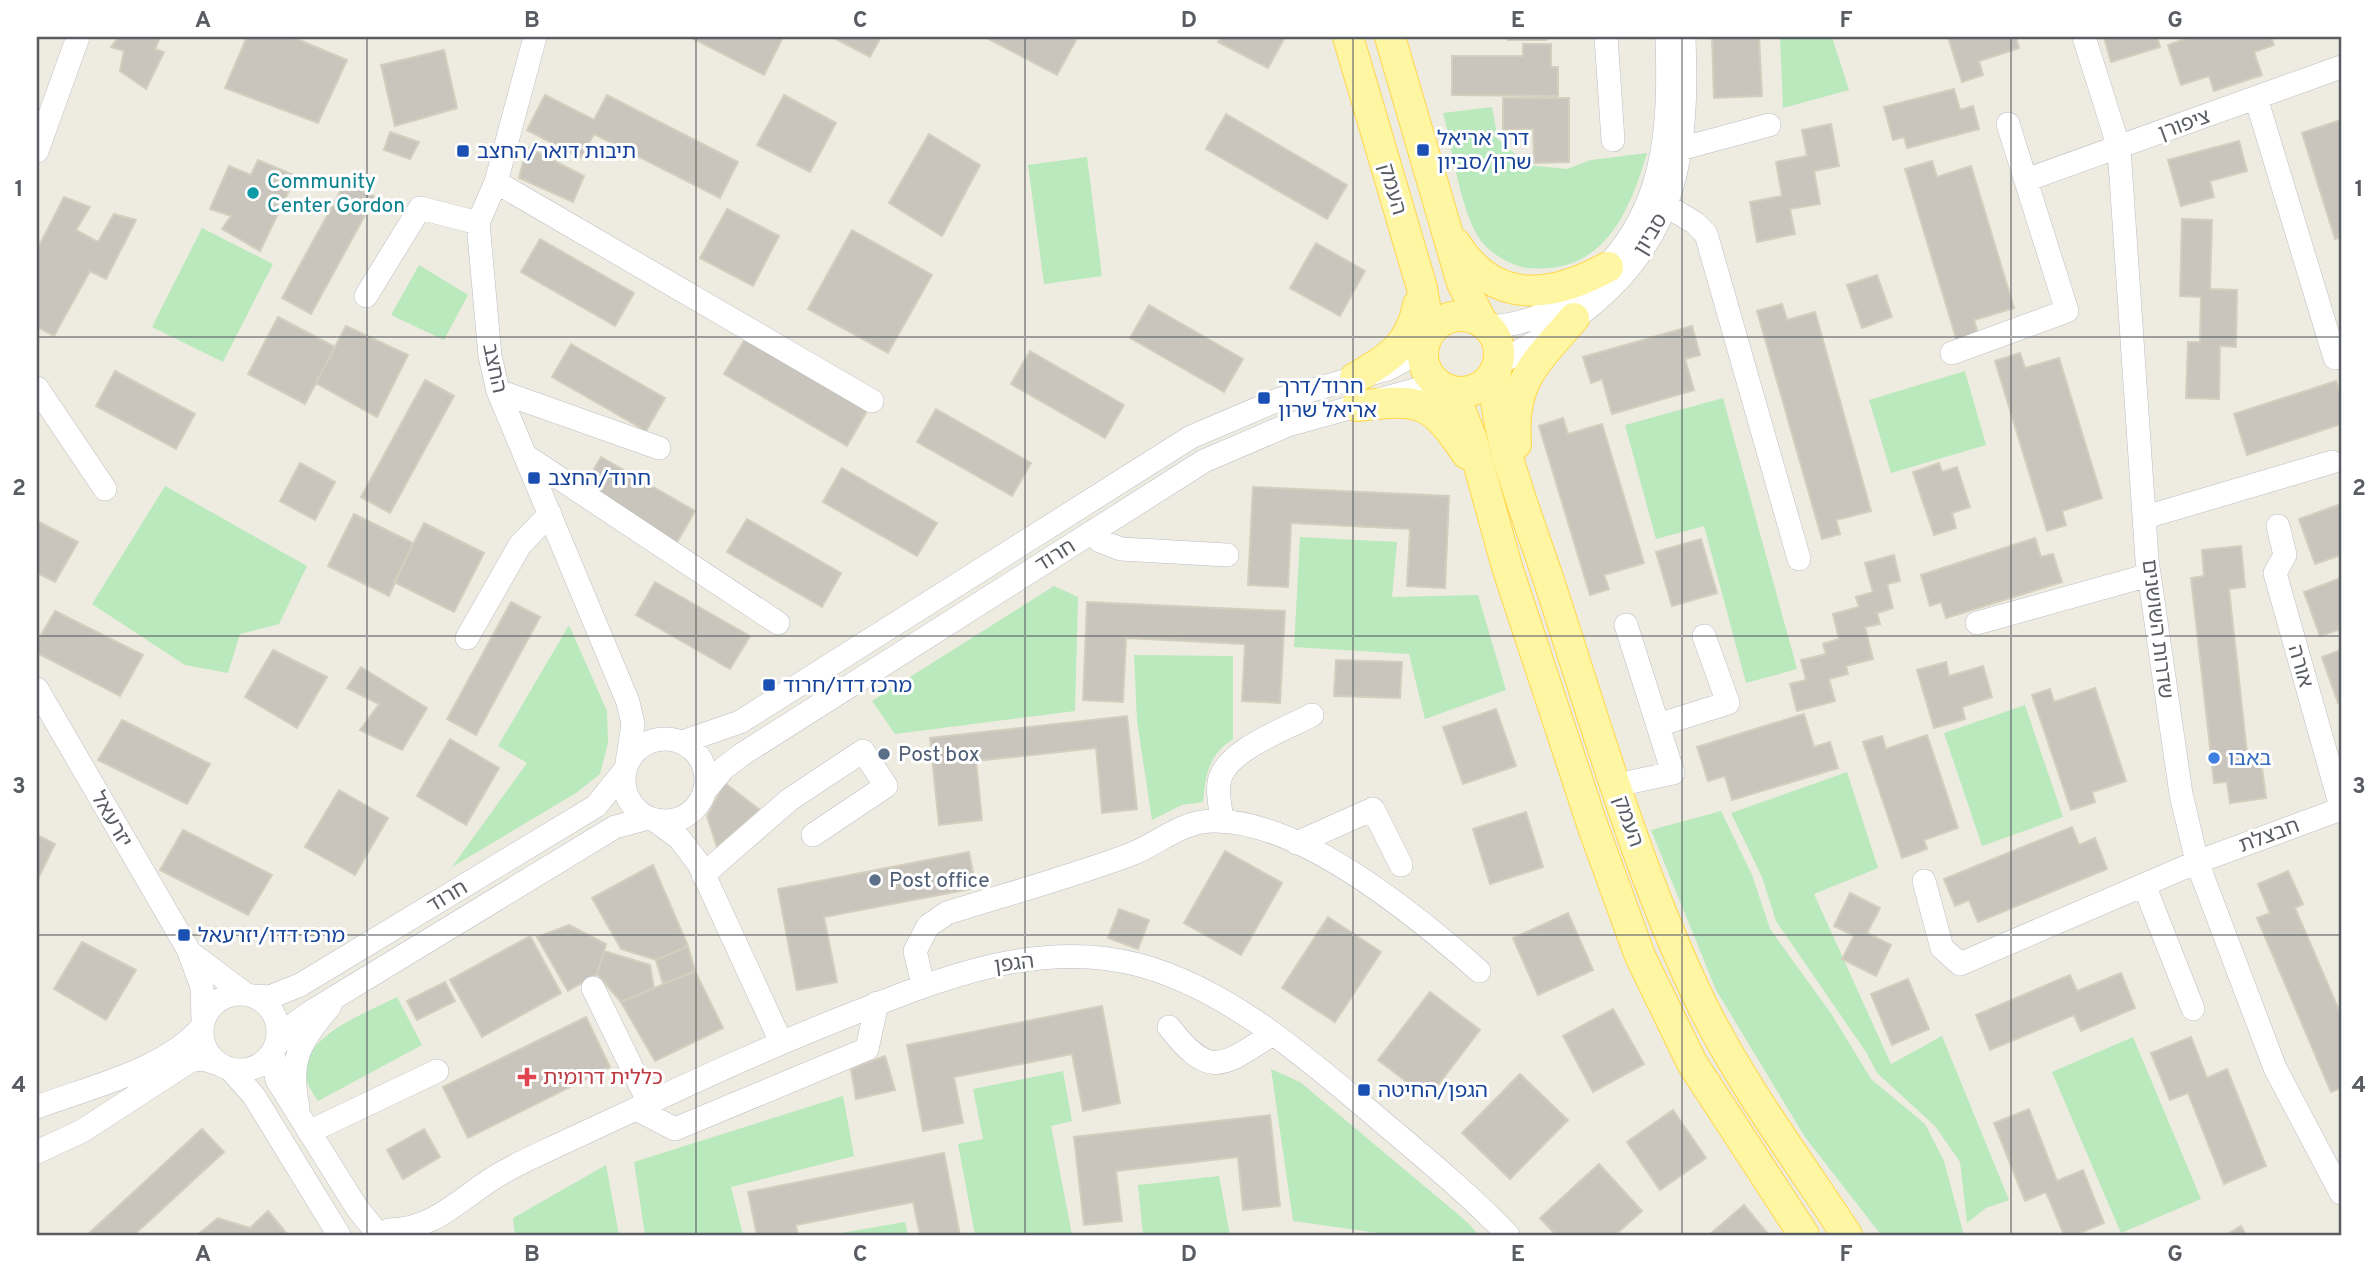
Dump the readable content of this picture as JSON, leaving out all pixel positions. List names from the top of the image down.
{
  "streets": {
    "main road": ["העמק"],
    "street": [
      "ציפורן",
      "סביון",
      "החצב",
      "חרוד",
      "שדרות השושנים",
      "אורה",
      "יזרעאל",
      "חבצלת",
      "הגפן"
    ]
  },
  "crossings": [
    ["ציפורן", "שדרות השושנים"],
    ["העמק", "סביון"],
    ["העמק", "חרוד"],
    ["סביון", "חרוד"],
    ["החצב", "חרוד"],
    ["חרוד", "יזרעאל"],
    ["שדרות השושנים", "חבצלת"],
    ["אורה", "חבצלת"]
  ],
  "places": {
    "transit": [
      "דרך אריאל שרון/סביון",
      "תיבות דואר/החצב",
      "חרוד/דרך אריאל שרון",
      "חרוד/החצב",
      "מרכז דדו/חרוד",
      "מרכז דדו/יזרעאל",
      "הגפן/החיטה"
    ],
    "other": [
      "Community Center Gordon",
      "Post box",
      "באבו",
      "Post office"
    ],
    "health": ["כללית דרומית"]
  },
  "grid": {
    "columns": [
      "A",
      "B",
      "C",
      "D",
      "E",
      "F",
      "G"
    ],
    "rows": [
      "1",
      "2",
      "3",
      "4"
    ]
  }
}
